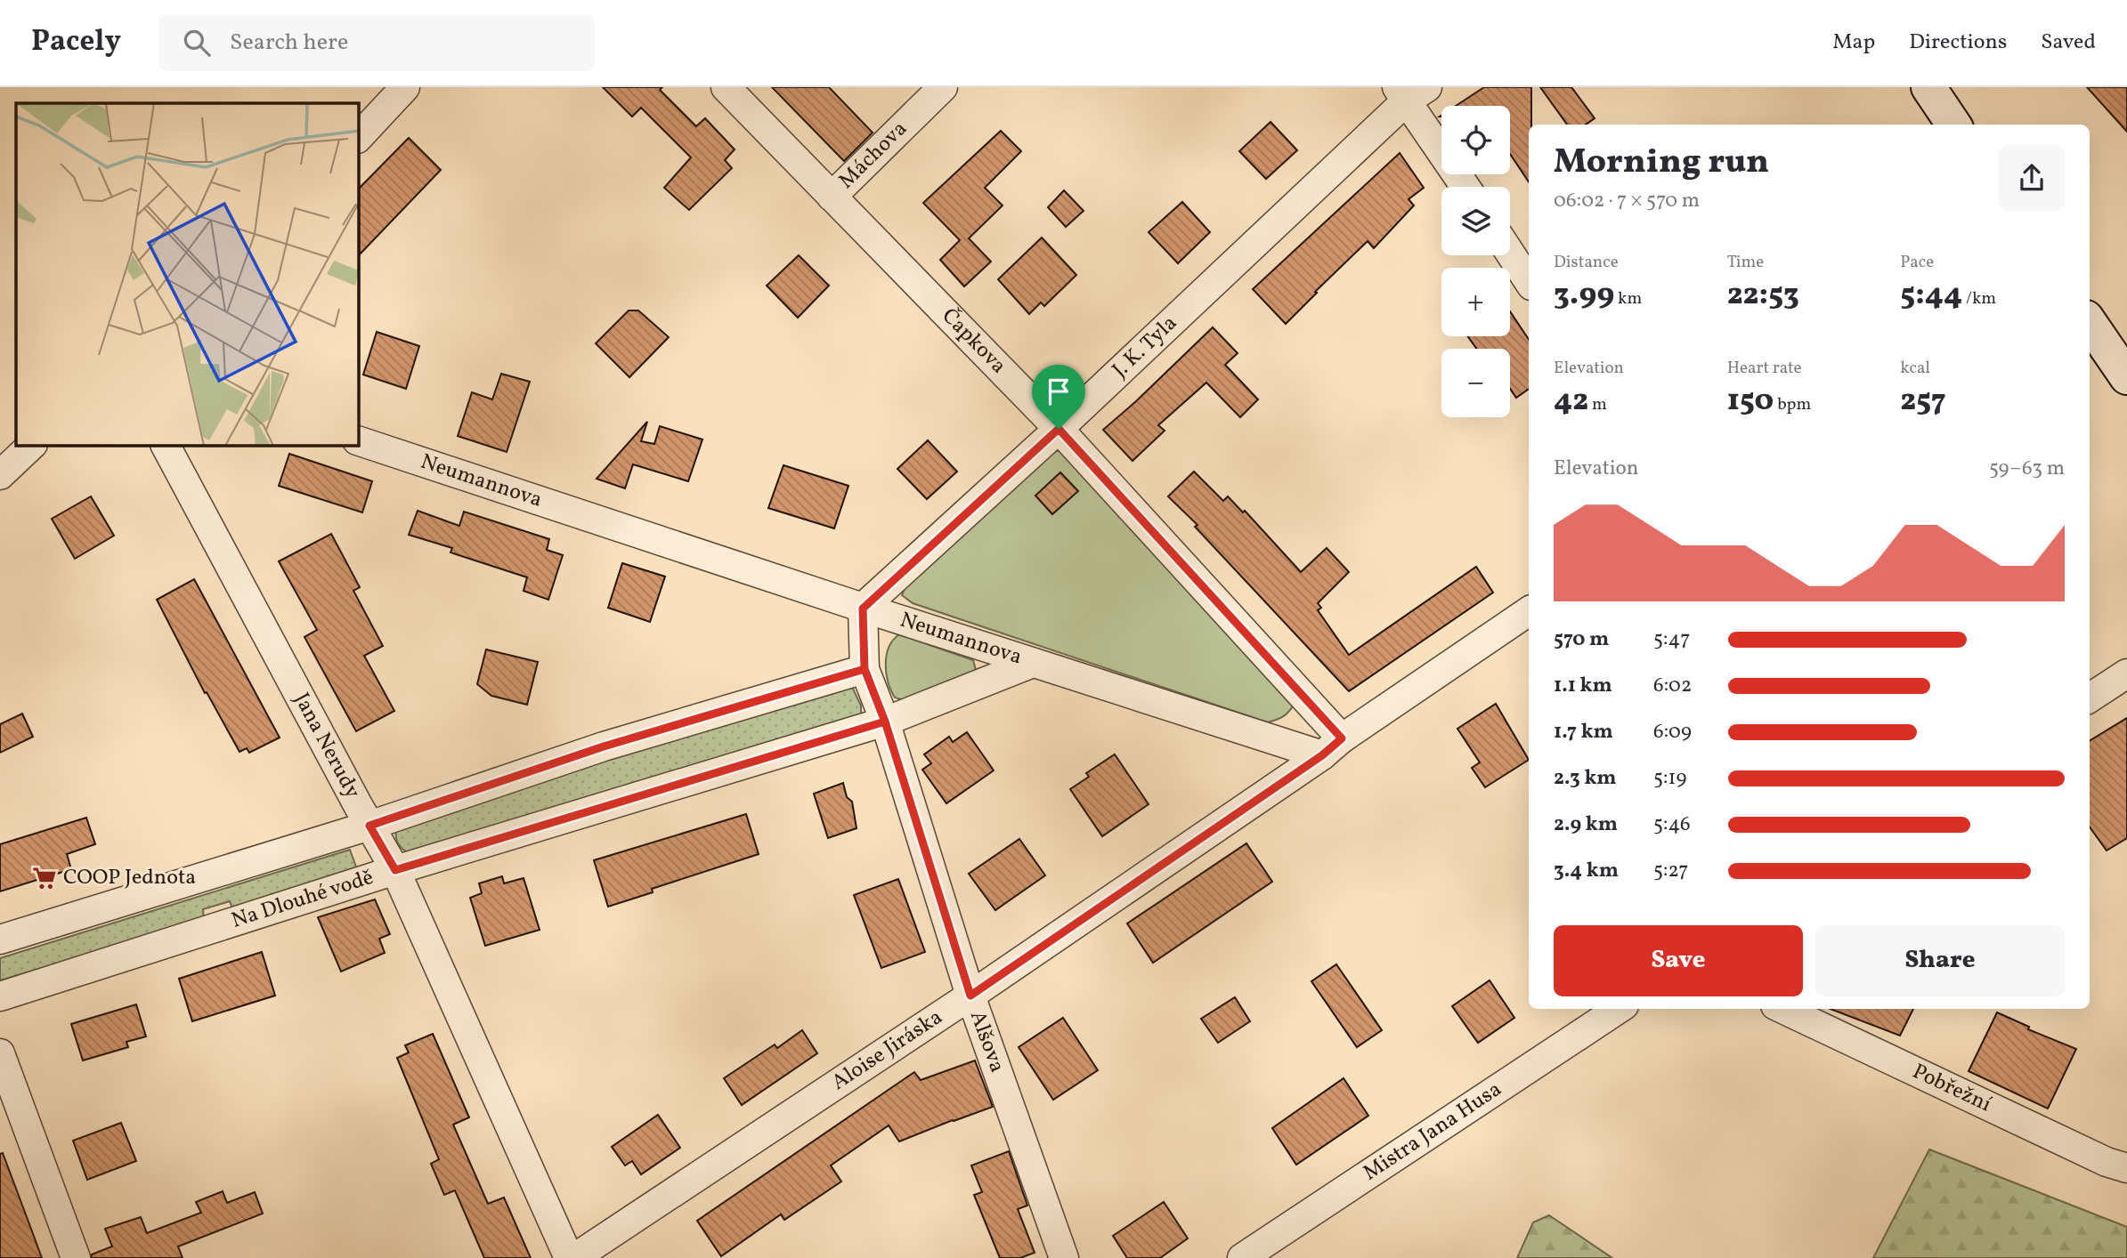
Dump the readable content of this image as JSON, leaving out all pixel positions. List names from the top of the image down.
{
  "streets": {
    "street": [
      "Máchova",
      "Čapkova",
      "J. K. Tyla",
      "Neumannova",
      "Jana Nerudy",
      "Na Dlouhé vodě",
      "Alšova",
      "Aloise Jiráska",
      "Pobřežní",
      "Mistra Jana Husa"
    ]
  },
  "crossings": [
    ["Máchova", "Čapkova"],
    ["Čapkova", "J. K. Tyla"],
    ["Čapkova", "Neumannova"],
    ["Čapkova", "Aloise Jiráska"],
    ["J. K. Tyla", "Neumannova"],
    ["J. K. Tyla", "Alšova"],
    ["Neumannova", "Na Dlouhé vodě"],
    ["Neumannova", "Alšova"],
    ["Neumannova", "Aloise Jiráska"],
    ["Jana Nerudy", "Na Dlouhé vodě"],
    ["Na Dlouhé vodě", "Alšova"],
    ["Alšova", "Aloise Jiráska"]
  ],
  "places": {
    "supermarket": ["COOP Jednota"]
  },
  "page": {
    "header": "Pacely",
    "search": "Search here",
    "nav": ["Map", "Directions", "Saved"],
    "map_buttons": ["+", "−"],
    "heading": ["Morning run", "06:02 · 7 × 570 m"],
    "stats": [
      ["Distance", "3.99 km"],
      ["Time", "22:53"],
      ["Pace", "5:44 /km"],
      ["Elevation", "42 m"],
      ["Heart rate", "150 bpm"],
      ["kcal", "257"]
    ],
    "chart": ["Elevation", "59–63 m"],
    "list": [
      {
        "name": "570 m",
        "note": "5:47"
      },
      {
        "name": "1.1 km",
        "note": "6:02"
      },
      {
        "name": "1.7 km",
        "note": "6:09"
      },
      {
        "name": "2.3 km",
        "note": "5:19"
      },
      {
        "name": "2.9 km",
        "note": "5:46"
      },
      {
        "name": "3.4 km",
        "note": "5:27"
      }
    ],
    "buttons": ["Save", "Share"]
  }
}
